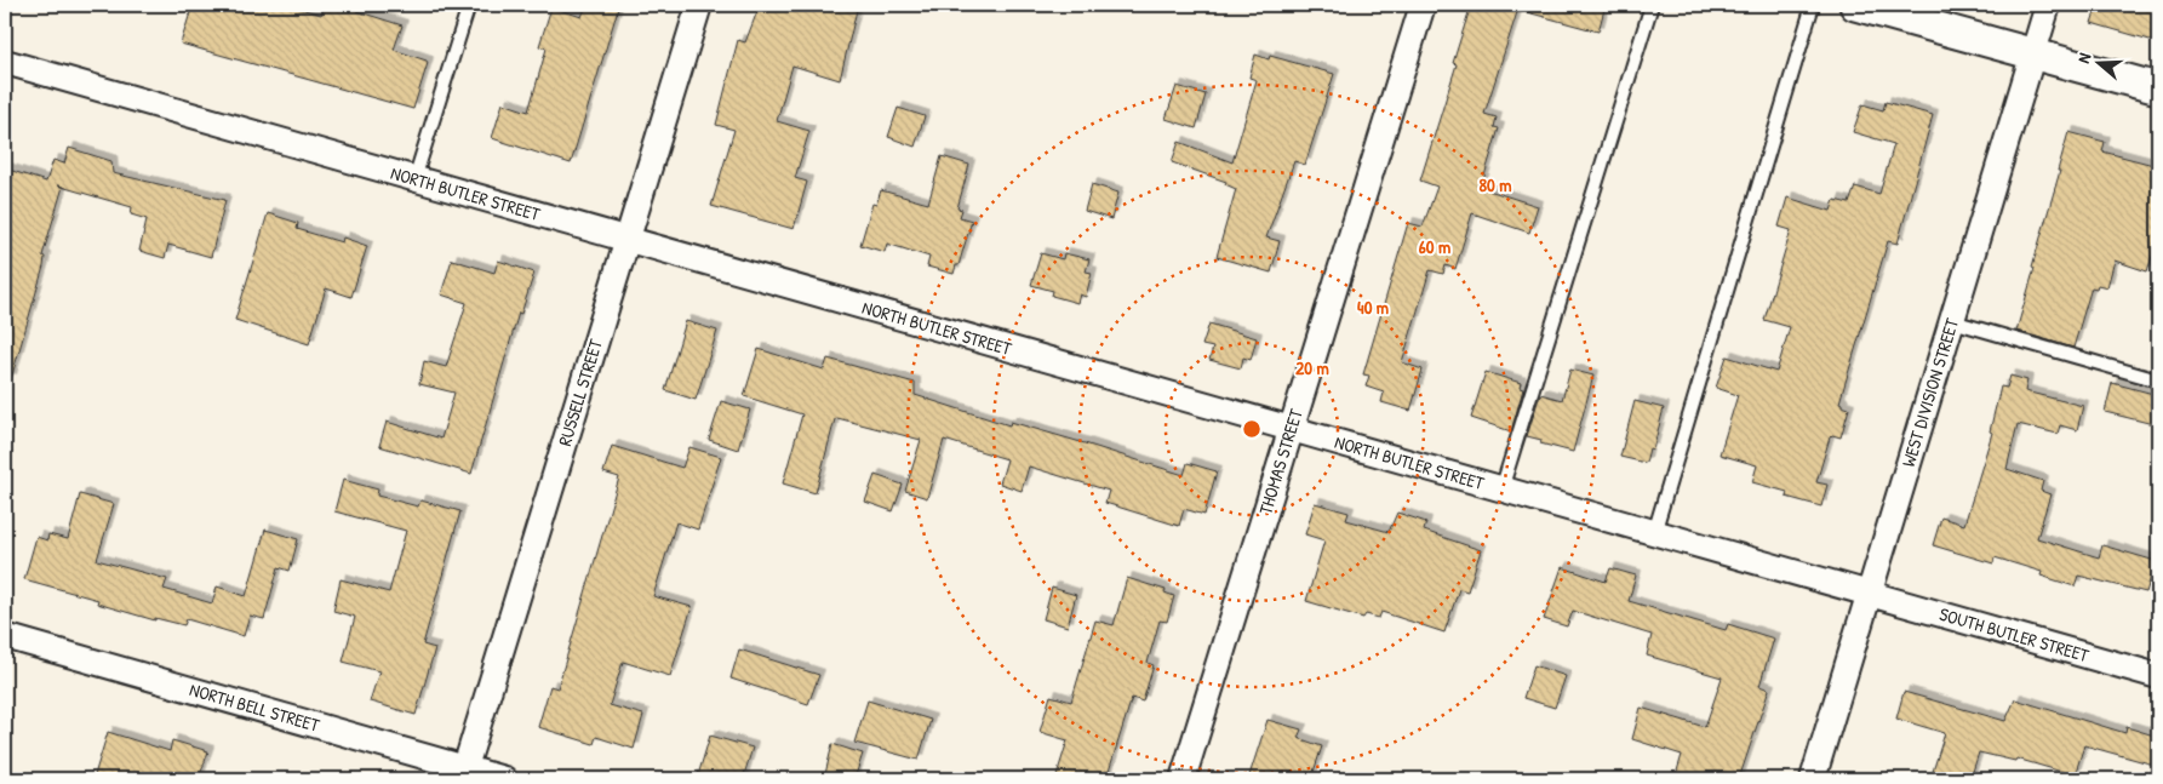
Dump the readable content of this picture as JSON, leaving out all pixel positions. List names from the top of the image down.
{
  "streets": {
    "street": [
      "NORTH BUTLER STREET",
      "RUSSELL STREET",
      "WEST DIVISION STREET",
      "THOMAS STREET",
      "SOUTH BUTLER STREET",
      "NORTH BELL STREET"
    ]
  },
  "crossings": [
    ["NORTH BUTLER STREET", "RUSSELL STREET"],
    ["NORTH BUTLER STREET", "WEST DIVISION STREET"],
    ["NORTH BUTLER STREET", "THOMAS STREET"],
    ["NORTH BUTLER STREET", "SOUTH BUTLER STREET"],
    ["RUSSELL STREET", "NORTH BELL STREET"],
    ["WEST DIVISION STREET", "SOUTH BUTLER STREET"]
  ],
  "north": "left",
  "rings": [
    "80 m",
    "60 m",
    "40 m",
    "20 m"
  ]
}
